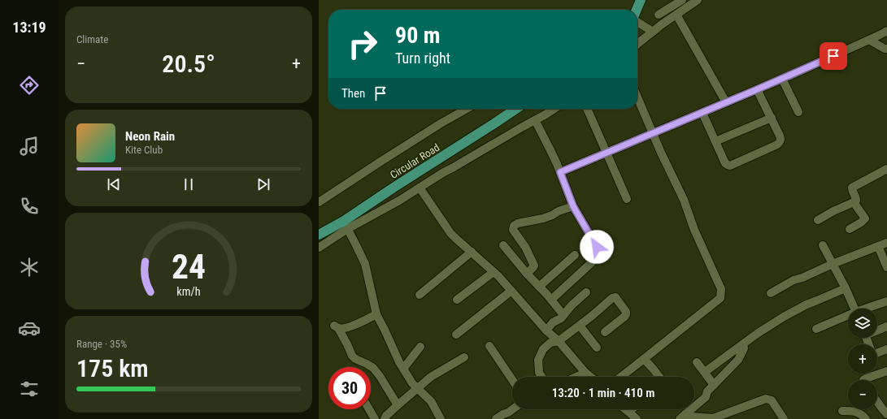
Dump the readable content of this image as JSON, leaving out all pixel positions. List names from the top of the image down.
{
  "streets": {
    "main road": ["Circular Road"]
  },
  "page": {
    "tabs": "13:19",
    "tile": [
      "Climate",
      ["Range · 35%", "175 km"]
    ],
    "turn": ["90 m", "Turn right"],
    "heat": ["−", "20.5°", "+"],
    "then": "Then",
    "song": ["Neon Rain", "Kite Club"],
    "map_buttons": ["+", "−"],
    "limit": "30",
    "trip": "13:20 · 1 min · 410 m",
    "gauge": ["24", "km/h"]
  }
}
